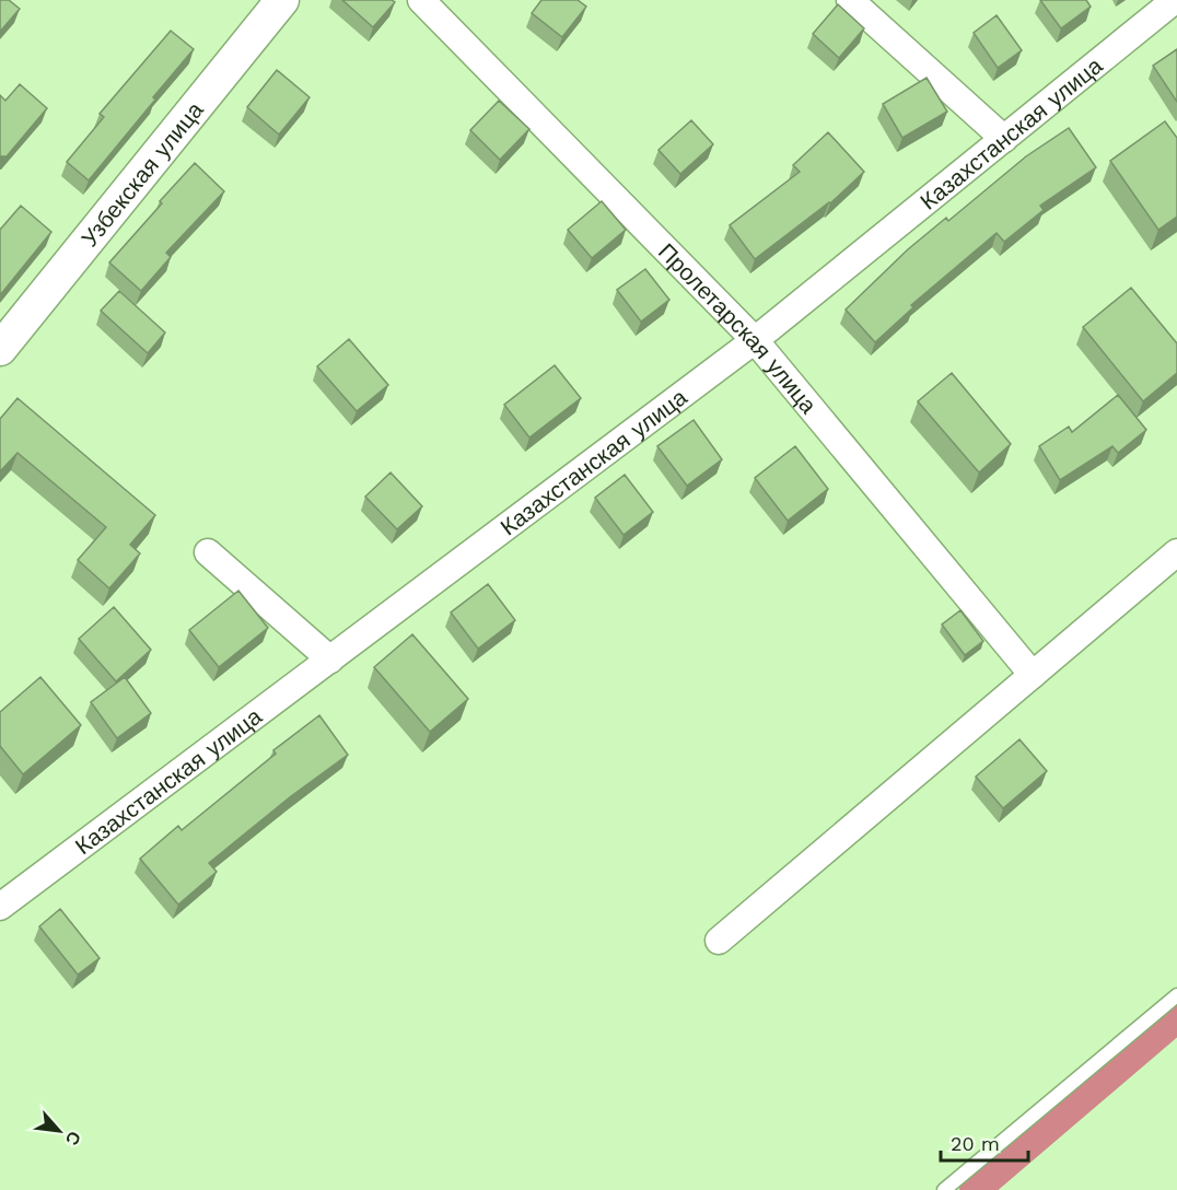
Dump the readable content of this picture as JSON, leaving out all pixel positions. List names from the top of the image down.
{
  "streets": {
    "street": ["Казахстанская улица", "Узбекская улица", "Пролетарская улица"]
  },
  "crossings": [
    ["Казахстанская улица", "Пролетарская улица"]
  ],
  "scale_bar": "20 m",
  "north": "bottom right"
}
